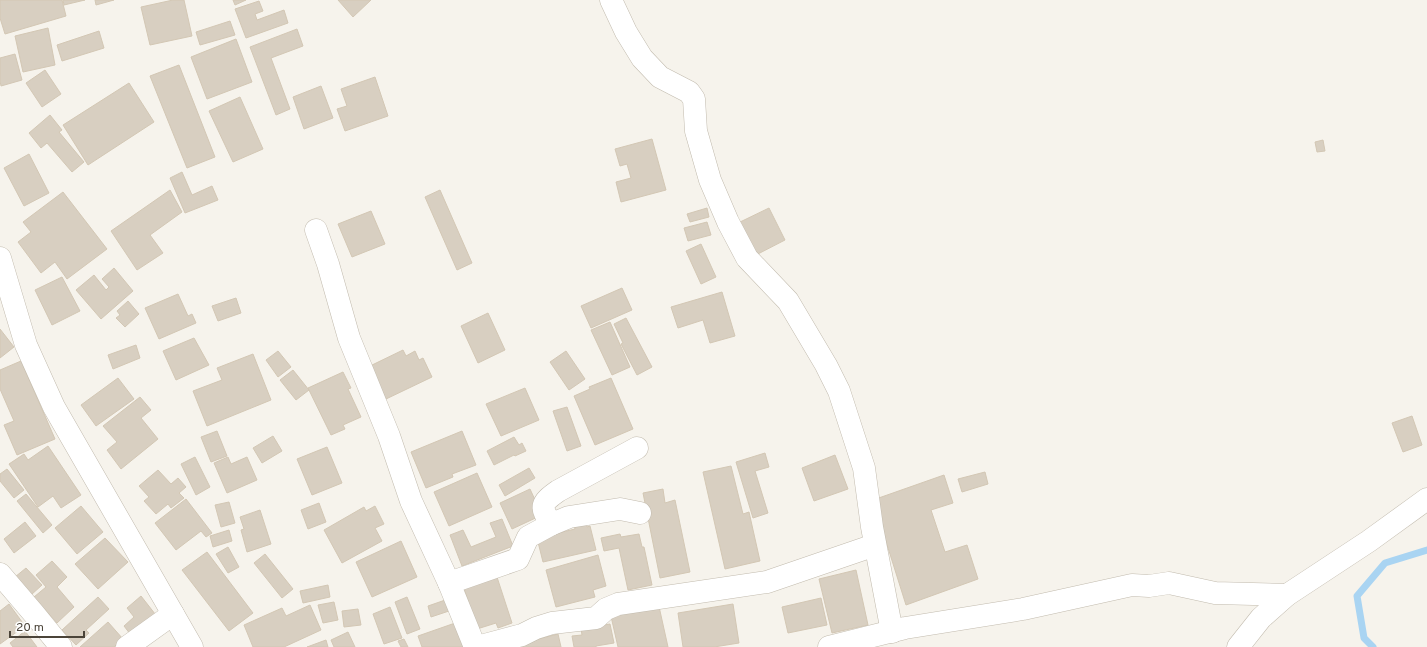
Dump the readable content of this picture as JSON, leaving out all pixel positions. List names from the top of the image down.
{
  "scale_bar": "20 m"
}
